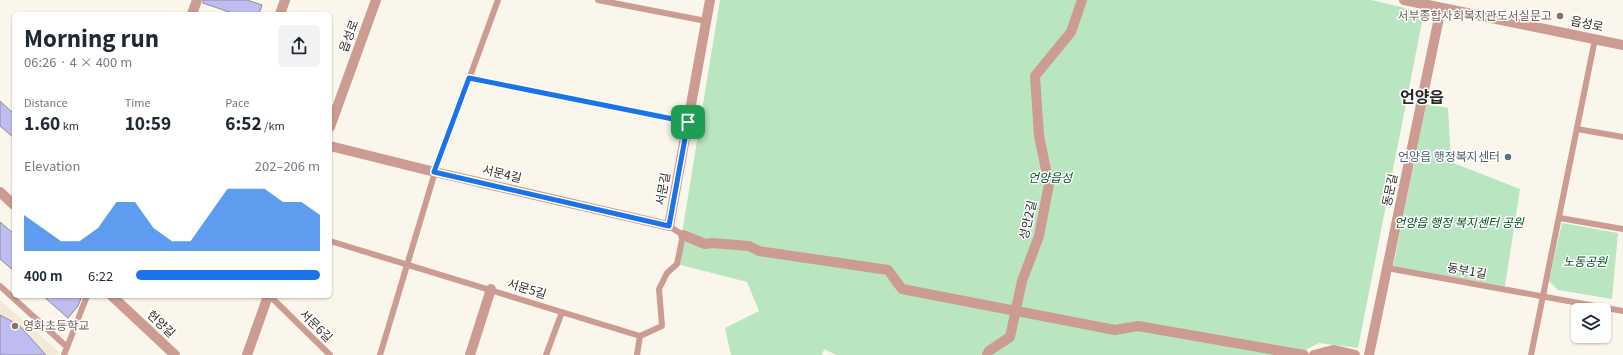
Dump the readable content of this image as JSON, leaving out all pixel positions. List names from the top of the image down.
{
  "streets": {
    "street": [
      "읍성로",
      "서문4길",
      "서문길",
      "동문길",
      "성안2길",
      "헌양길"
    ],
    "lane": ["동부1길", "서문5길", "서문6길"]
  },
  "crossings": [
    ["읍성로", "동문길"],
    ["서문4길", "서문길"],
    ["동문길", "동부1길"]
  ],
  "districts": ["언양읍"],
  "parks": ["언양읍성", "언양읍 행정 복지센터 공원", "노동공원"],
  "places": ["서부종합사회복지관도서실문고", "언양읍 행정복지센터", "영화초등학교"],
  "page": {
    "heading": ["Morning run", "06:26 · 4 × 400 m"],
    "stats": [
      ["Distance", "1.60 km"],
      ["Time", "10:59"],
      ["Pace", "6:52 /km"]
    ],
    "chart": ["Elevation", "202–206 m"],
    "list": [
      {
        "name": "400 m",
        "note": "6:22"
      }
    ]
  }
}
